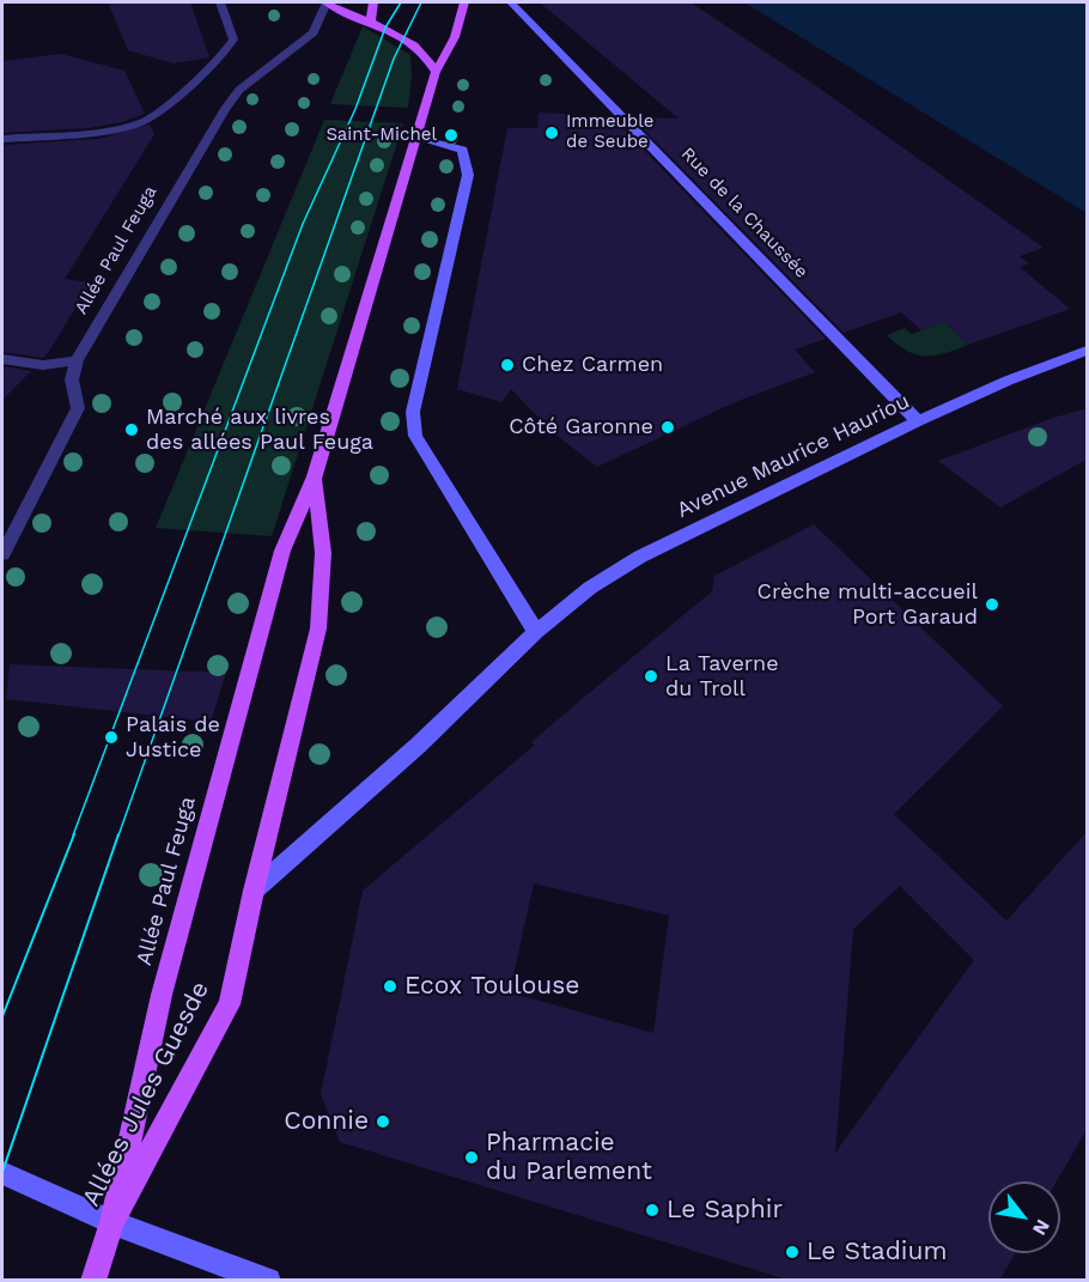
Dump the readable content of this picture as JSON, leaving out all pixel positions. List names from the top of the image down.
{
  "streets": {
    "main road": ["Allée Paul Feuga", "Allées Jules Guesde"],
    "street": ["Rue de la Chaussée", "Avenue Maurice Hauriou"]
  },
  "crossings": [
    ["Rue de la Chaussée", "Avenue Maurice Hauriou"],
    ["Allée Paul Feuga", "Avenue Maurice Hauriou"],
    ["Allée Paul Feuga", "Allées Jules Guesde"],
    ["Avenue Maurice Hauriou", "Allées Jules Guesde"]
  ],
  "places": [
    "Immeuble de Seube",
    "Saint-Michel",
    "Chez Carmen",
    "Côté Garonne",
    "Marché aux livres des allées Paul Feuga",
    "Crèche multi-accueil Port Garaud",
    "La Taverne du Troll",
    "Palais de Justice",
    "Ecox Toulouse",
    "Connie",
    "Pharmacie du Parlement",
    "Le Saphir",
    "Le Stadium"
  ],
  "north": "bottom right"
}
